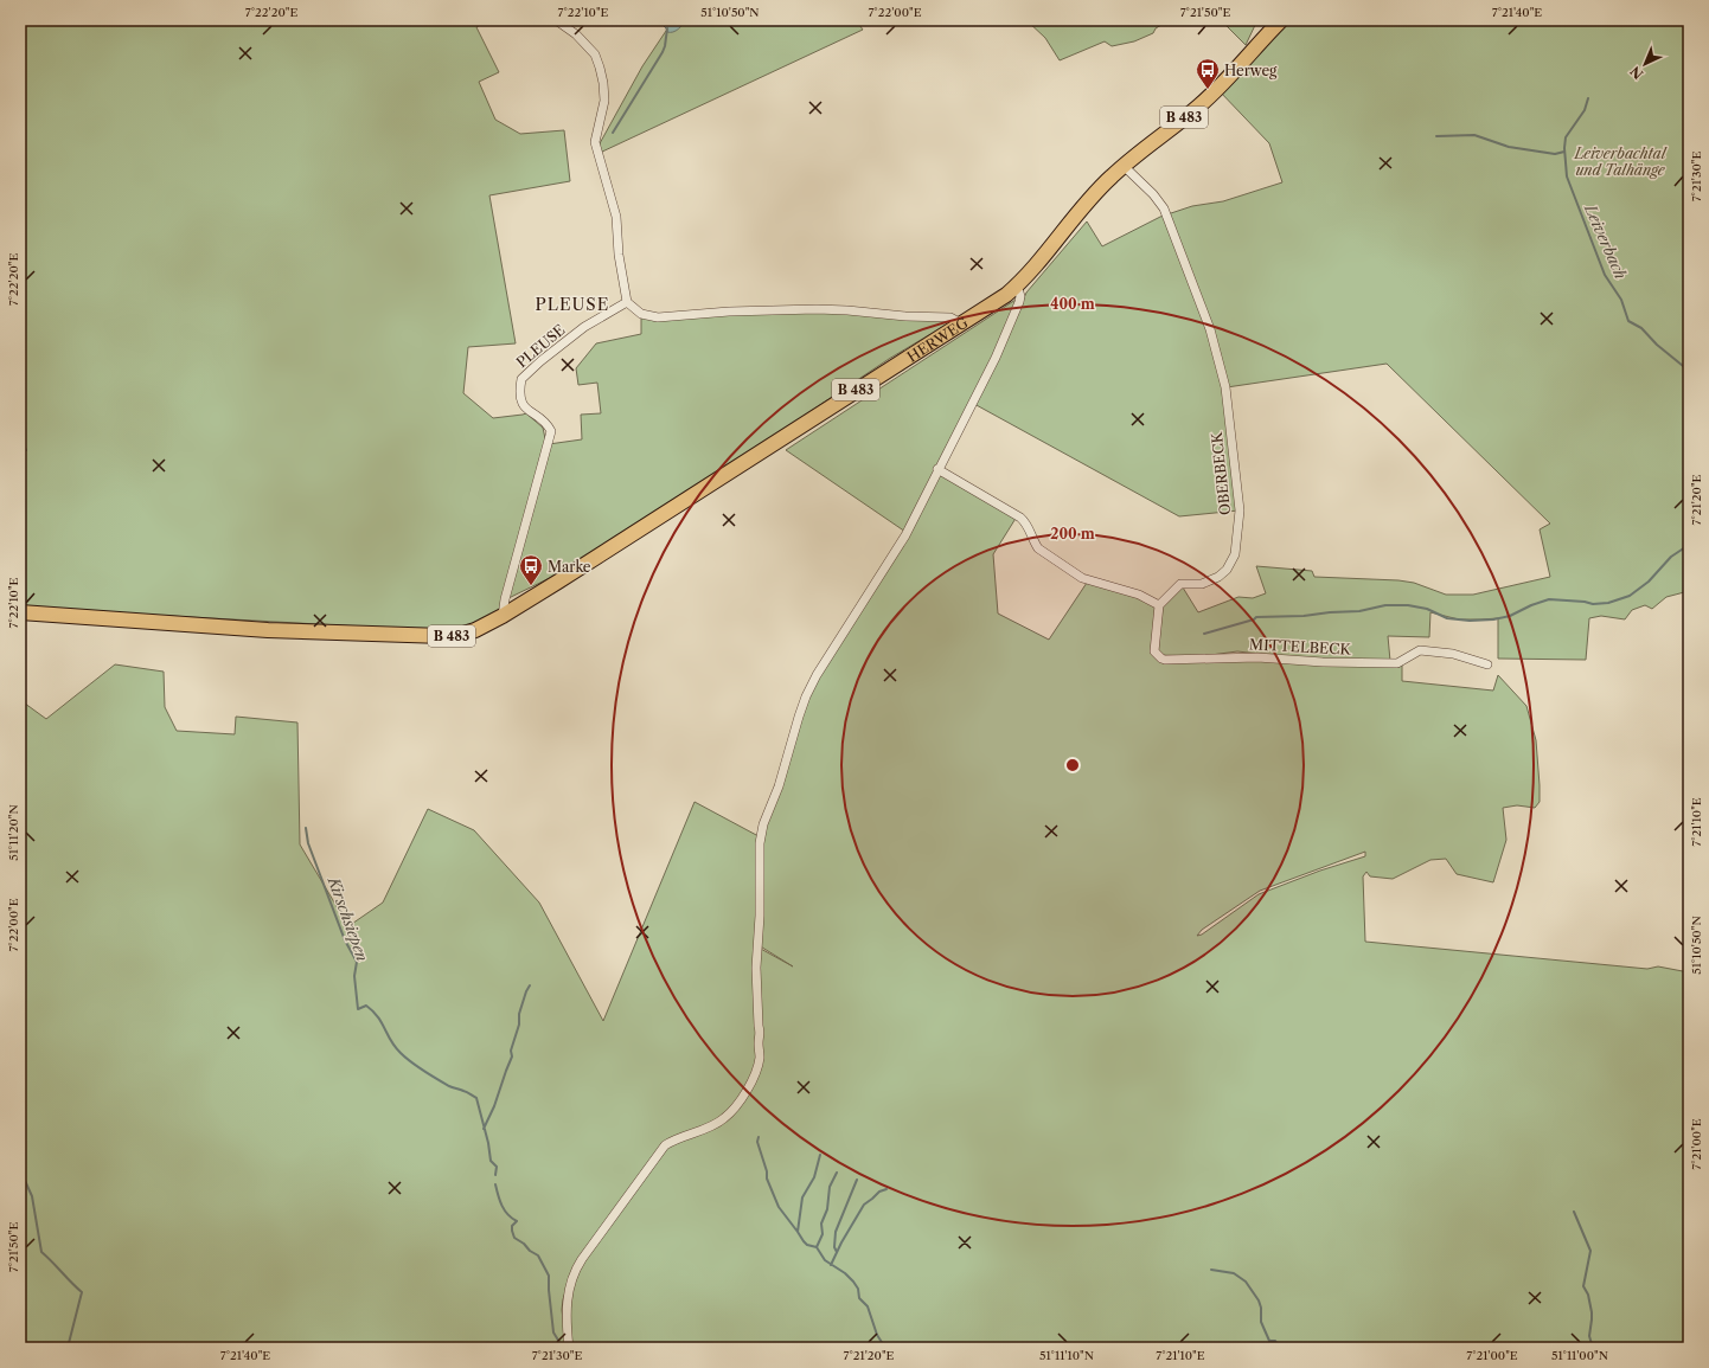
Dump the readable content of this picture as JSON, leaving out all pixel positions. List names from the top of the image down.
{
  "streets": {
    "main road": ["B 483", "HERWEG"],
    "street": ["PLEUSE", "OBERBECK", "MITTELBECK"]
  },
  "crossings": [
    ["B 483", "HERWEG"],
    ["B 483", "PLEUSE"],
    ["HERWEG", "PLEUSE"],
    ["HERWEG", "OBERBECK"],
    ["OBERBECK", "MITTELBECK"]
  ],
  "districts": ["PLEUSE"],
  "water": ["Leiverbach", "Kirschsiepen"],
  "parks": ["Leiverbachtal und Talhänge"],
  "places": {
    "bus stop": ["Herweg", "Marke"]
  },
  "north": "bottom left",
  "coordinates": [
    "7°22'20\"E",
    "7°22'10\"E",
    "51°10'50\"N",
    "7°22'00\"E",
    "7°21'50\"E",
    "7°21'40\"E",
    "7°21'30\"E",
    "7°21'20\"E",
    "7°21'10\"E",
    "51°11'20\"N",
    "7°21'00\"E",
    "51°11'10\"N",
    "51°11'00\"N"
  ],
  "rings": ["400 m", "200 m"]
}
